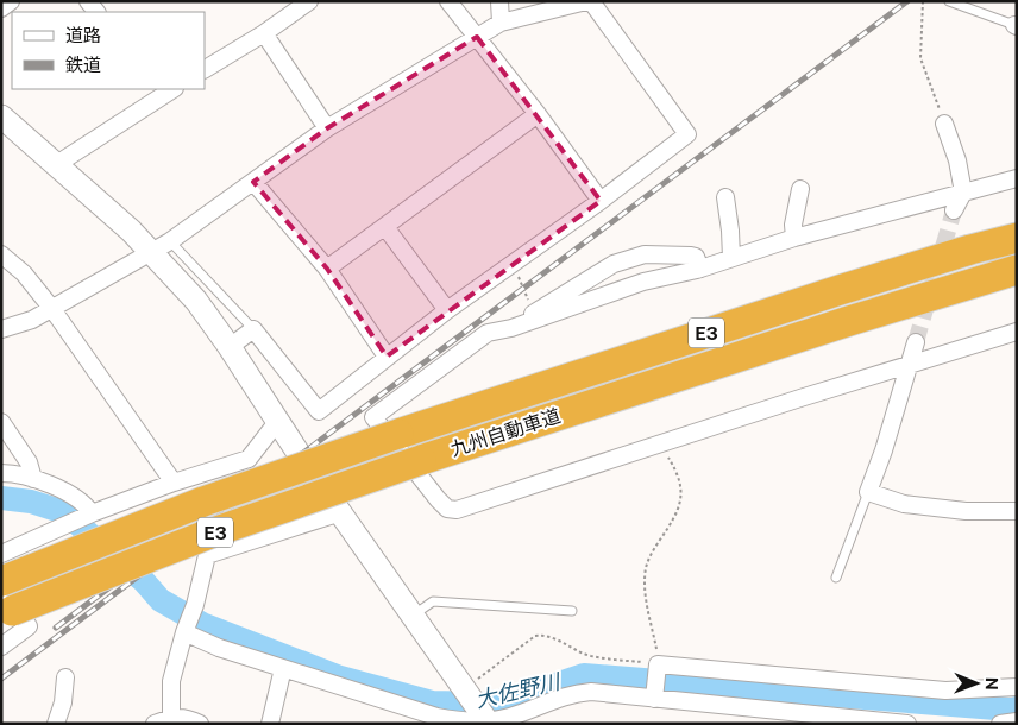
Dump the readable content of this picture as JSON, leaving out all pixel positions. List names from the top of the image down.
{
  "streets": {
    "highway": ["E3", "九州自動車道"]
  },
  "water": ["大佐野川"],
  "legend": ["道路", "鉄道"],
  "north": "right"
}
